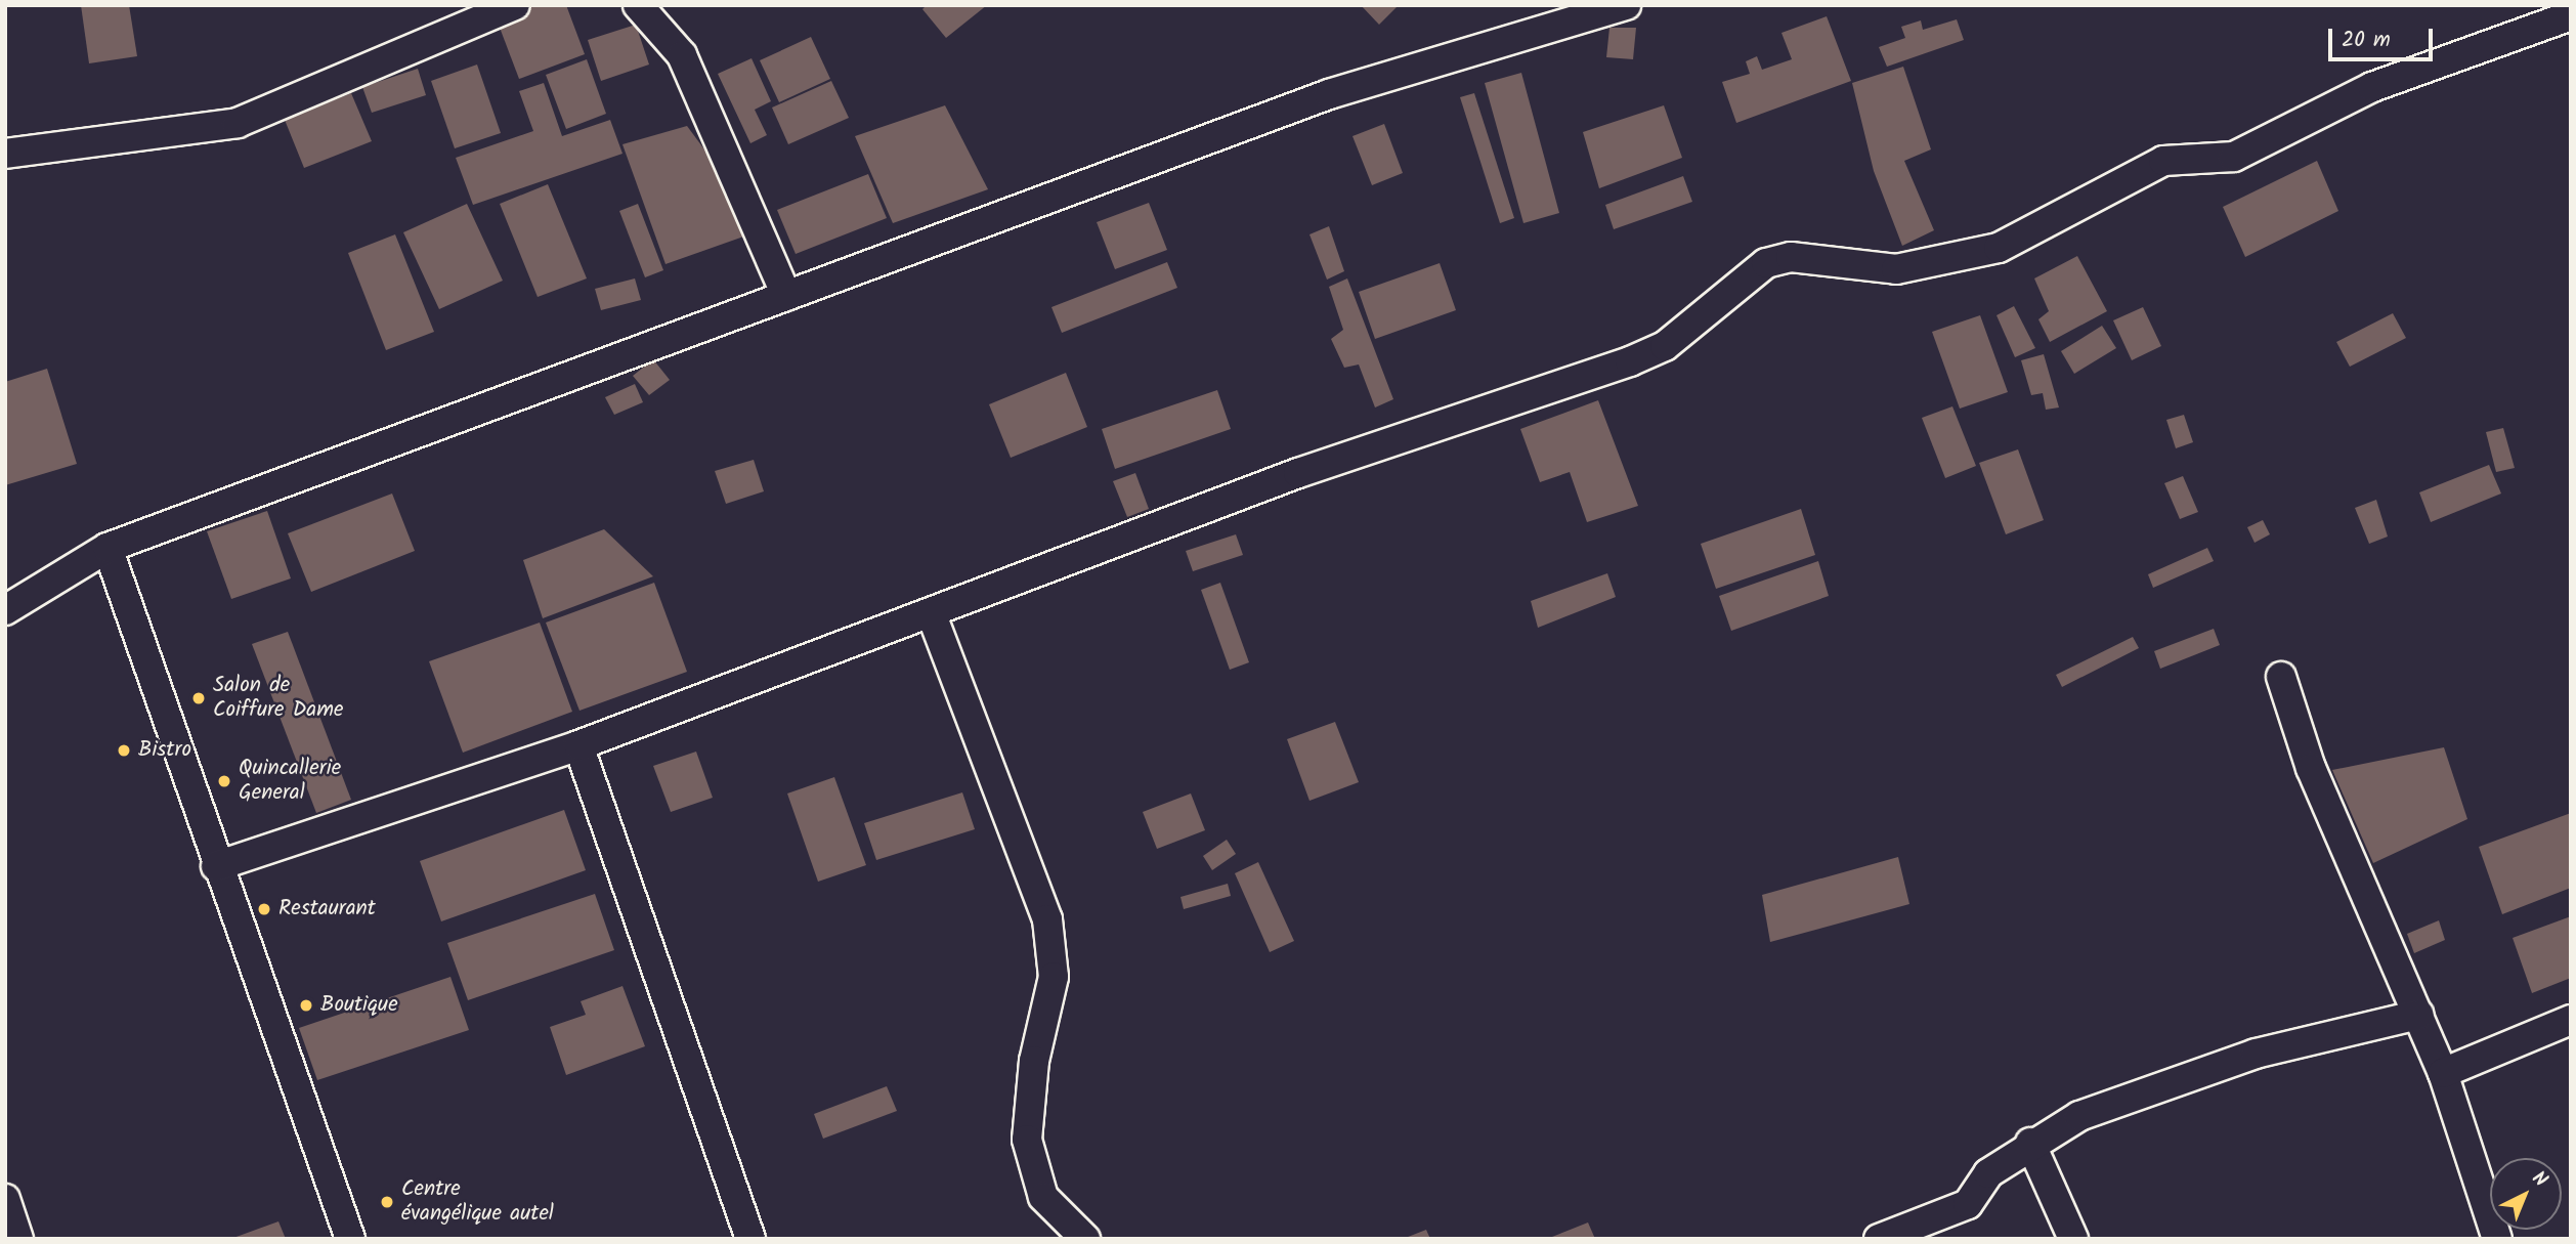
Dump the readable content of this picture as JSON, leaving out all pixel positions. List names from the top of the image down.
{
  "places": [
    "Salon de Coiffure Dame",
    "Bistro",
    "Quincallerie General",
    "Restaurant",
    "Boutique",
    "Centre évangélique autel"
  ],
  "scale_bar": "20 m",
  "north": "top right"
}
